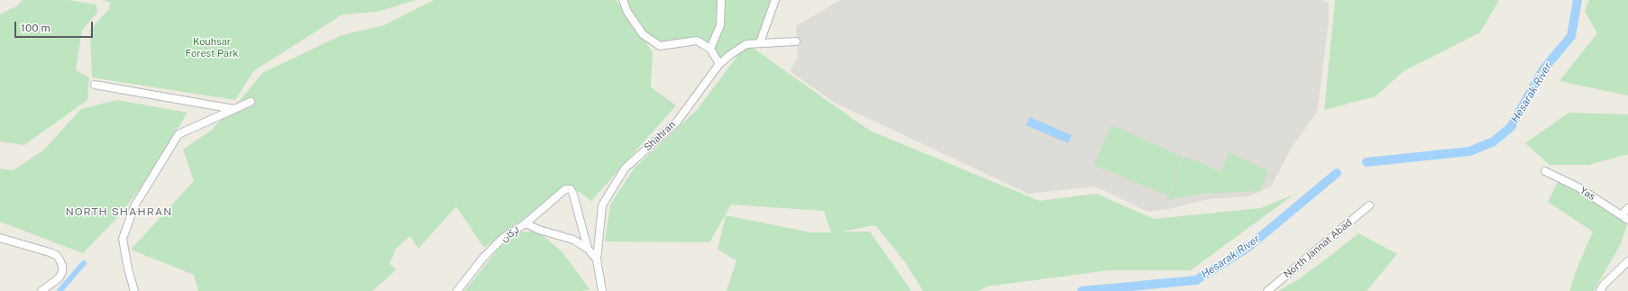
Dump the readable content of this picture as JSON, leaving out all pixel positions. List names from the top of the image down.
{
  "streets": {
    "street": [
      "Shahran",
      "Yas",
      "لرکان",
      "North Jannat Abad"
    ]
  },
  "crossings": [
    ["Shahran", "لرکان"]
  ],
  "districts": ["NORTH SHAHRAN"],
  "water": ["Hesarak River"],
  "parks": ["Kouhsar Forest Park"],
  "scale_bar": "100 m"
}
